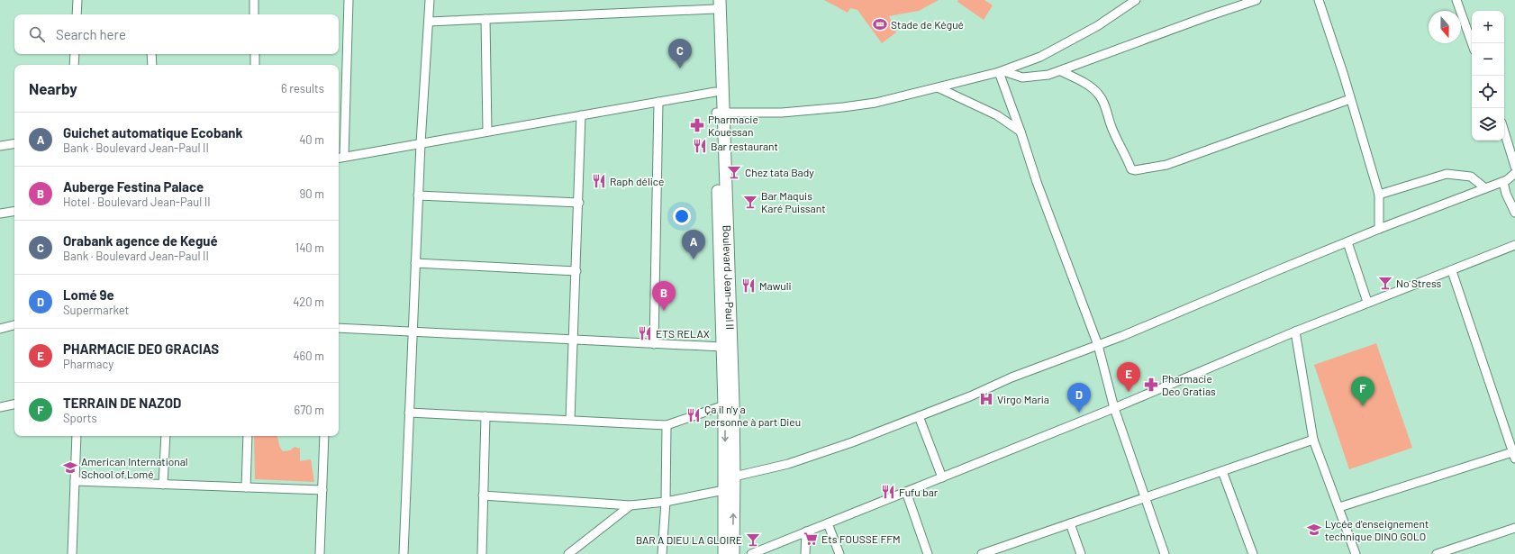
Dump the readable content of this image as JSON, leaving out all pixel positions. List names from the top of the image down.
{
  "streets": {
    "main road": ["Boulevard Jean-Paul II"]
  },
  "places": {
    "sports": ["Stade de Kégué"],
    "pharmacy": ["Pharmacie Kouessan", "Pharmacie Deo Gratias"],
    "restaurant": [
      "Bar restaurant",
      "Raph délice",
      "Mawuli",
      "ETS RELAX",
      "Ça il n'y a personne à part Dieu",
      "Fufu bar"
    ],
    "bar": [
      "Chez tata Bady",
      "Bar Maquis Karé Puissant",
      "No Stress",
      "BAR A DIEU LA GLOIRE"
    ],
    "hospital": ["Virgo Maria"],
    "school or university": ["American International School of Lomé", "Lycée d'enseignement technique DINO GOLO"],
    "supermarket": ["Ets FOUSSE FFM"]
  },
  "north": "bottom",
  "page": {
    "map_buttons": ["+", "−"],
    "search": "Search here",
    "pins": [
      "C",
      "A",
      "B",
      "E",
      "F",
      "D"
    ],
    "heading": ["Nearby", "6 results"],
    "list": [
      {
        "mark": "A",
        "name": "Guichet automatique Ecobank",
        "note": "Bank · Boulevard Jean-Paul II",
        "value": "40 m"
      },
      {
        "mark": "B",
        "name": "Auberge Festina Palace",
        "note": "Hotel · Boulevard Jean-Paul II",
        "value": "90 m"
      },
      {
        "mark": "C",
        "name": "Orabank agence de Kegué",
        "note": "Bank · Boulevard Jean-Paul II",
        "value": "140 m"
      },
      {
        "mark": "D",
        "name": "Lomé 9e",
        "note": "Supermarket",
        "value": "420 m"
      },
      {
        "mark": "E",
        "name": "PHARMACIE DEO GRACIAS",
        "note": "Pharmacy",
        "value": "460 m"
      },
      {
        "mark": "F",
        "name": "TERRAIN DE NAZOD",
        "note": "Sports",
        "value": "670 m"
      }
    ]
  }
}
